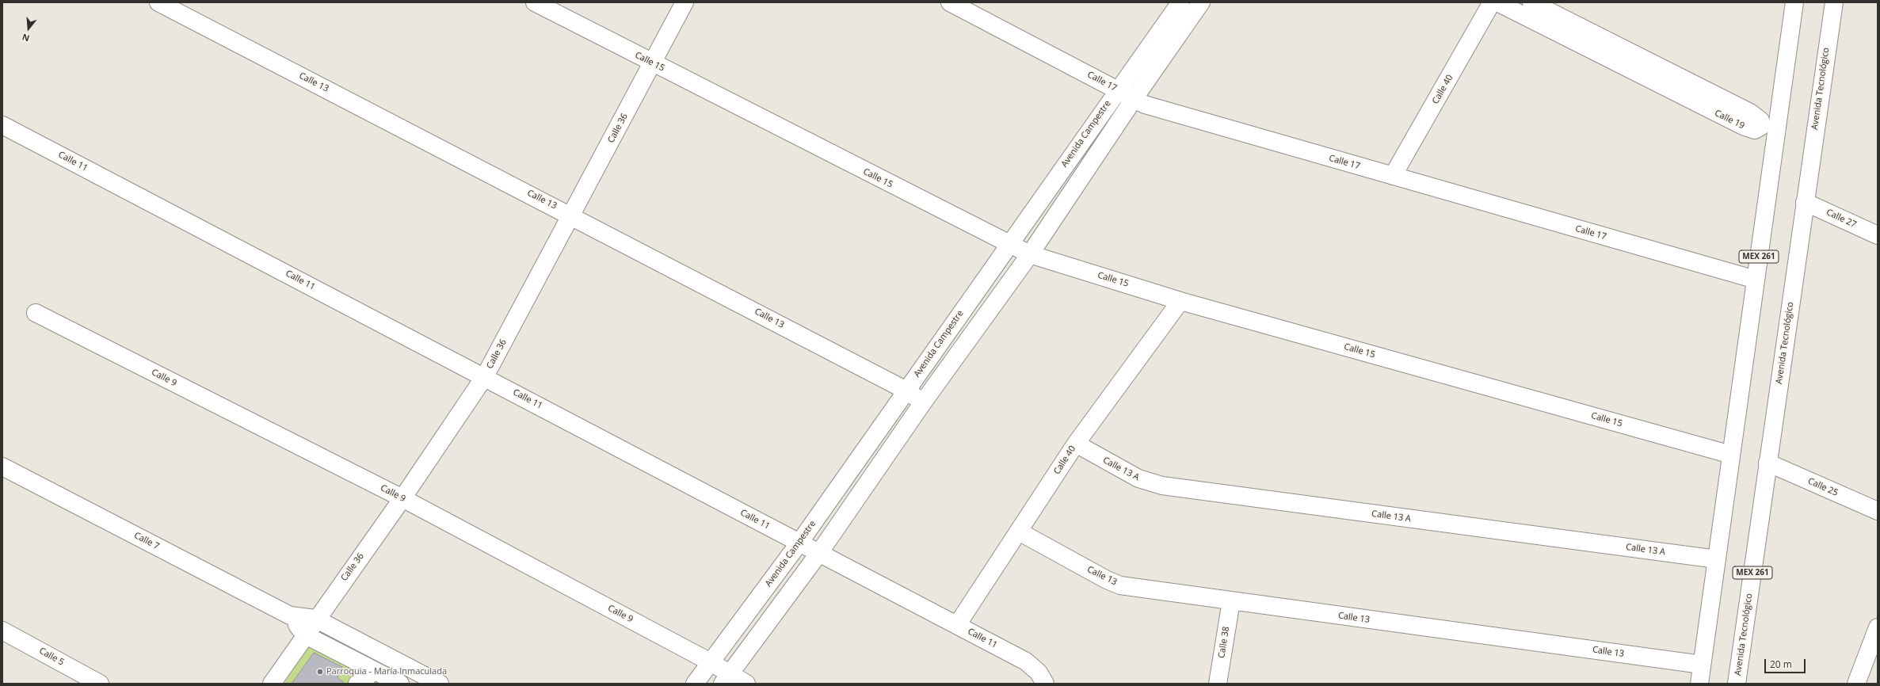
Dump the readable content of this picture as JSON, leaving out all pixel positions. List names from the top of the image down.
{
  "streets": {
    "street": [
      "Calle 15",
      "Calle 17",
      "Calle 13",
      "Avenida Tecnológico",
      "Calle 40",
      "Calle 19",
      "Calle 36",
      "Avenida Campestre",
      "Calle 11",
      "Calle 27",
      "MEX 261",
      "Calle 9",
      "Calle 13 A",
      "Calle 25",
      "Calle 7",
      "Calle 38",
      "Calle 5"
    ]
  },
  "crossings": [
    ["Calle 15", "Calle 40"],
    ["Calle 15", "Calle 36"],
    ["Calle 15", "Avenida Campestre"],
    ["Calle 15", "MEX 261"],
    ["Calle 17", "Calle 40"],
    ["Calle 17", "Avenida Campestre"],
    ["Calle 17", "MEX 261"],
    ["Calle 13", "Calle 40"],
    ["Calle 13", "Calle 36"],
    ["Calle 13", "Avenida Campestre"],
    ["Calle 13", "MEX 261"],
    ["Calle 13", "Calle 38"],
    ["Avenida Tecnológico", "Calle 27"],
    ["Avenida Tecnológico", "Calle 25"],
    ["Calle 40", "Calle 11"],
    ["Calle 40", "Calle 13 A"],
    ["Calle 36", "Calle 11"],
    ["Calle 36", "Calle 9"],
    ["Calle 36", "Calle 7"],
    ["Avenida Campestre", "Calle 11"],
    ["Avenida Campestre", "Calle 9"],
    ["MEX 261", "Calle 13 A"]
  ],
  "places": ["Parroquia - María Inmaculada"],
  "scale_bar": "20 m",
  "north": "bottom"
}
